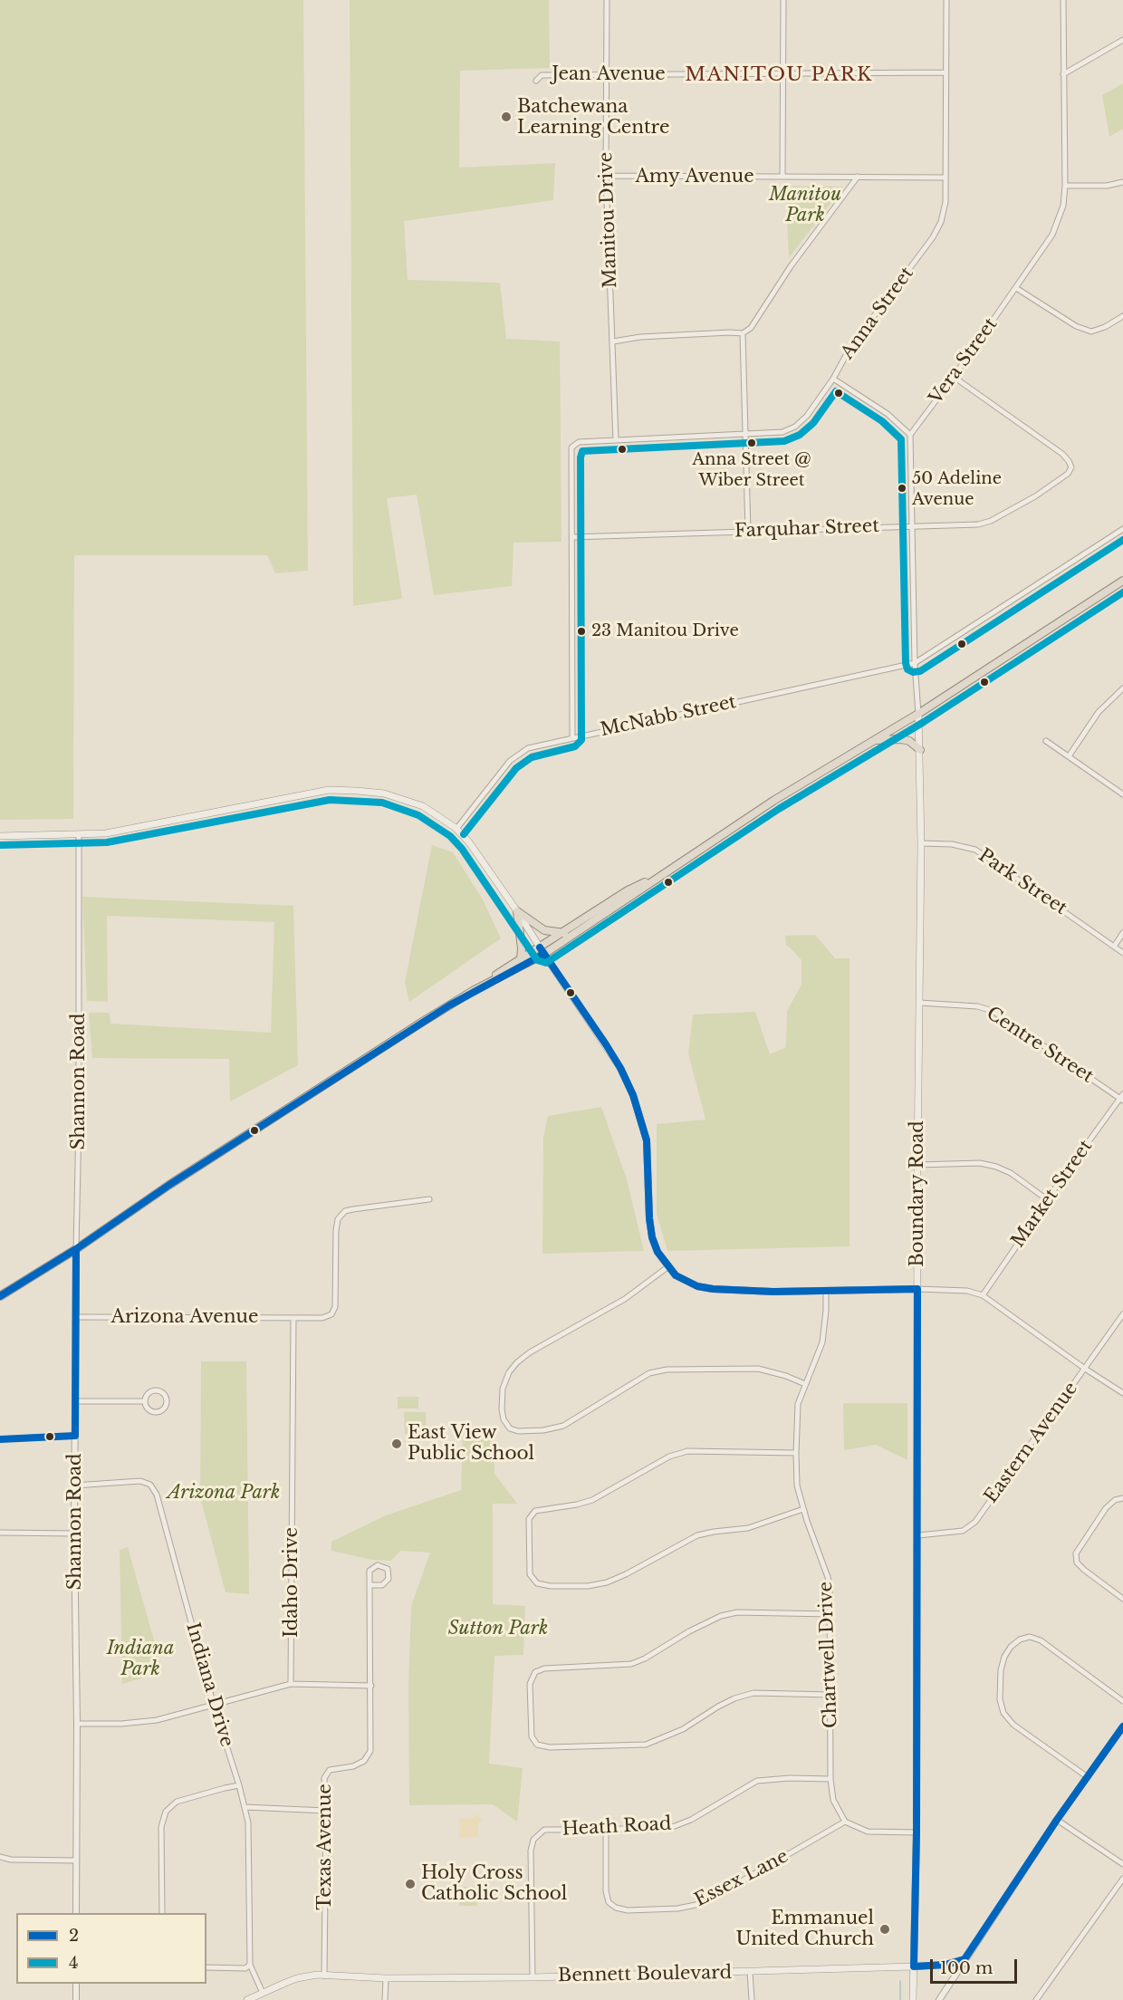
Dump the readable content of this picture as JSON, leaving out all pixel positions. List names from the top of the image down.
{
  "streets": {
    "main road": ["Boundary Road", "Bennett Boulevard"],
    "street": [
      "Jean Avenue",
      "Amy Avenue",
      "Manitou Drive",
      "Anna Street",
      "Vera Street",
      "Farquhar Street",
      "McNabb Street",
      "Park Street",
      "Centre Street",
      "Shannon Road",
      "Market Street",
      "Arizona Avenue",
      "Eastern Avenue",
      "Idaho Drive",
      "Chartwell Drive",
      "Indiana Drive",
      "Heath Road",
      "Texas Avenue",
      "Essex Lane"
    ]
  },
  "crossings": [
    ["Jean Avenue", "Manitou Drive"],
    ["Jean Avenue", "Anna Street"],
    ["Amy Avenue", "Manitou Drive"],
    ["Amy Avenue", "Anna Street"],
    ["Manitou Drive", "Anna Street"],
    ["Anna Street", "Farquhar Street"],
    ["Vera Street", "Farquhar Street"],
    ["Park Street", "Boundary Road"],
    ["Centre Street", "Boundary Road"],
    ["Centre Street", "Market Street"],
    ["Shannon Road", "Arizona Avenue"],
    ["Shannon Road", "Indiana Drive"],
    ["Boundary Road", "Eastern Avenue"],
    ["Boundary Road", "Bennett Boulevard"],
    ["Arizona Avenue", "Idaho Drive"],
    ["Chartwell Drive", "Heath Road"],
    ["Chartwell Drive", "Essex Lane"],
    ["Heath Road", "Essex Lane"],
    ["Heath Road", "Bennett Boulevard"],
    ["Texas Avenue", "Bennett Boulevard"]
  ],
  "districts": ["MANITOU PARK"],
  "parks": [
    "Manitou Park",
    "Arizona Park",
    "Sutton Park",
    "Indiana Park"
  ],
  "places": [
    "Batchewana Learning Centre",
    "Anna Street @ Wiber Street",
    "50 Adeline Avenue",
    "23 Manitou Drive",
    "East View Public School",
    "Holy Cross Catholic School",
    "Emmanuel United Church"
  ],
  "lines": ["transit line 4", "transit line 2"],
  "legend": ["2", "4"],
  "scale_bar": "100 m"
}
